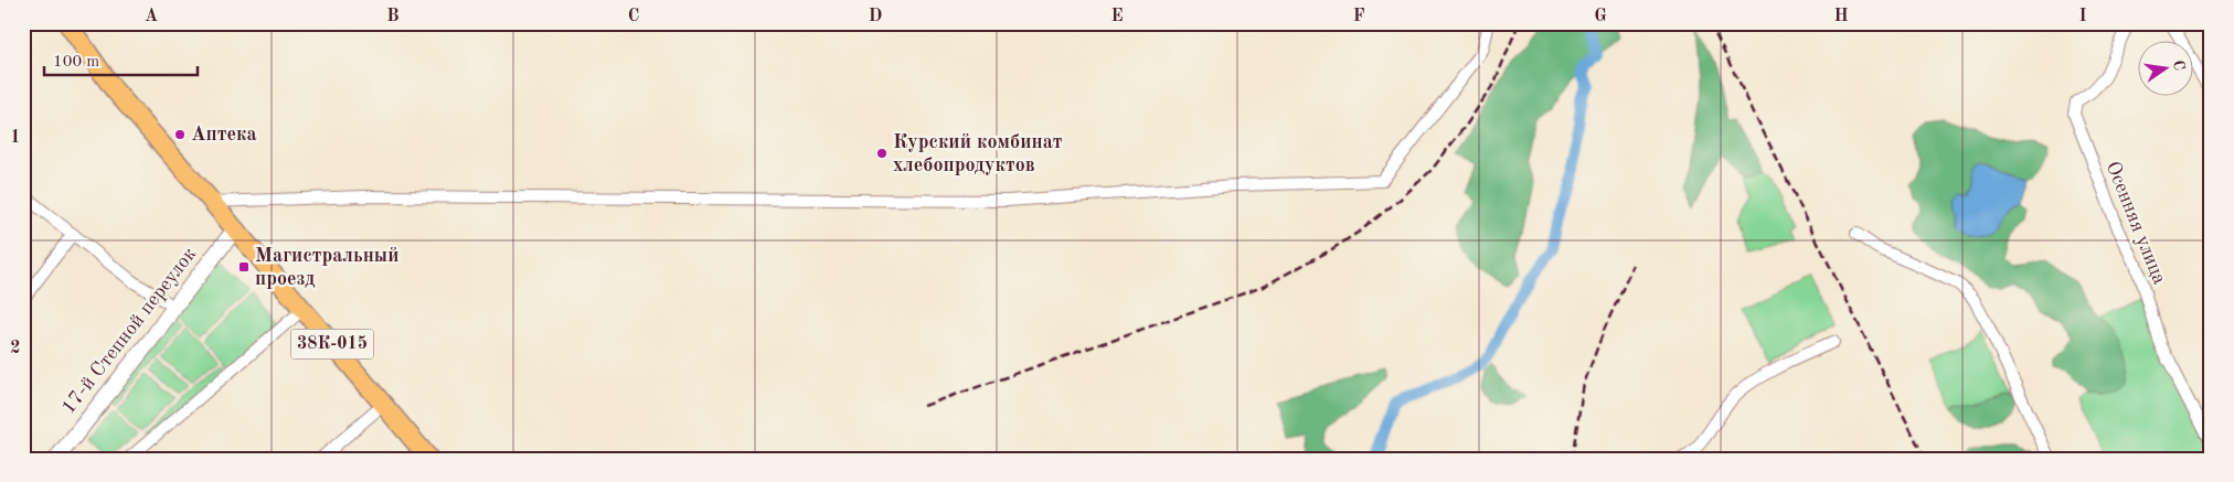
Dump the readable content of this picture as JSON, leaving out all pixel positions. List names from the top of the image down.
{
  "streets": {
    "main road": ["38К-015"],
    "street": ["Осенняя улица", "17-й Степной переулок"]
  },
  "crossings": [
    ["17-й Степной переулок", "38К-015"]
  ],
  "places": {
    "other": ["Аптека", "Курский комбинат хлебопродуктов"],
    "transit": ["Магистральный проезд"]
  },
  "scale_bar": "100 m",
  "north": "right",
  "grid": {
    "columns": [
      "A",
      "B",
      "C",
      "D",
      "E",
      "F",
      "G",
      "H",
      "I"
    ],
    "rows": ["1", "2"]
  }
}
